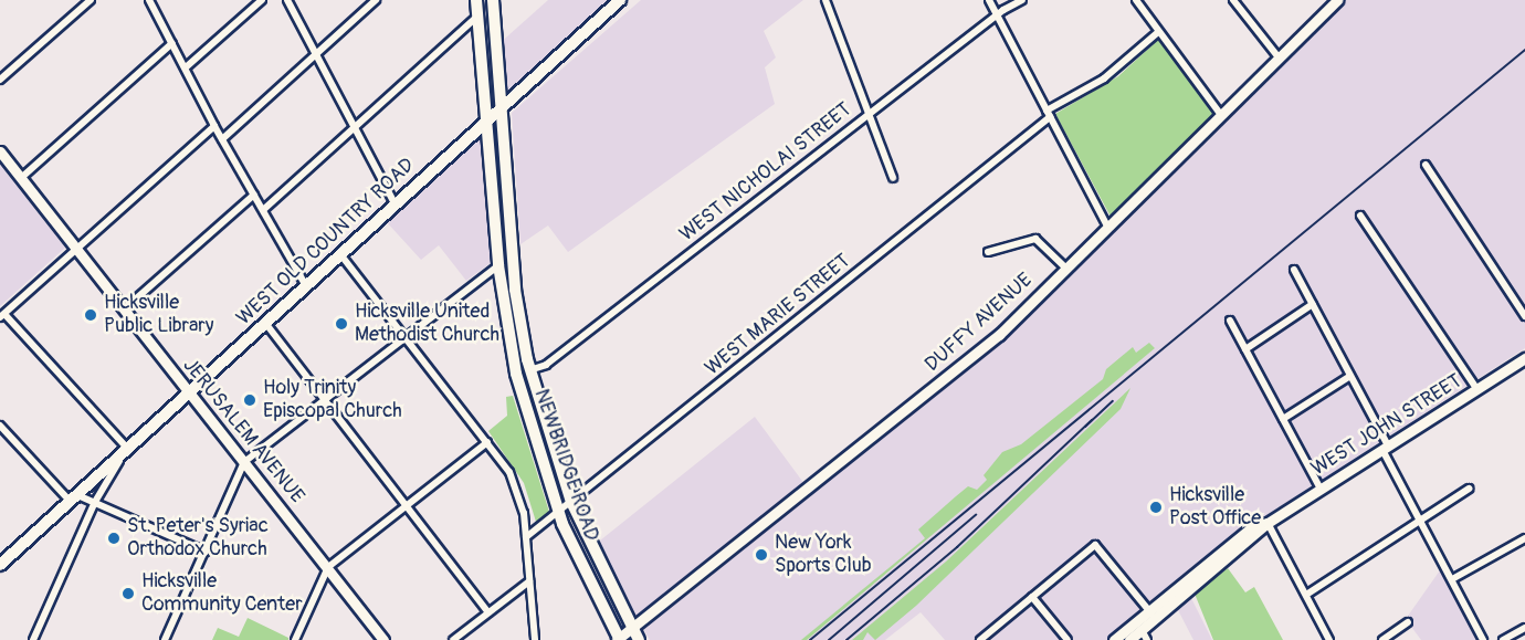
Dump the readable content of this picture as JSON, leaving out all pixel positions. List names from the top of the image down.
{
  "streets": {
    "main road": [
      "WEST OLD COUNTRY ROAD",
      "DUFFY AVENUE",
      "WEST JOHN STREET",
      "JERUSALEM AVENUE",
      "NEWBRIDGE ROAD"
    ],
    "street": ["WEST NICHOLAI STREET", "WEST MARIE STREET"]
  },
  "crossings": [
    ["WEST OLD COUNTRY ROAD", "JERUSALEM AVENUE"],
    ["WEST OLD COUNTRY ROAD", "NEWBRIDGE ROAD"],
    ["WEST MARIE STREET", "NEWBRIDGE ROAD"],
    ["DUFFY AVENUE", "NEWBRIDGE ROAD"]
  ],
  "places": [
    "Hicksville Public Library",
    "Hicksville United Methodist Church",
    "Holy Trinity Episcopal Church",
    "Hicksville Post Office",
    "St. Peter's Syriac Orthodox Church",
    "New York Sports Club",
    "Hicksville Community Center"
  ]
}
